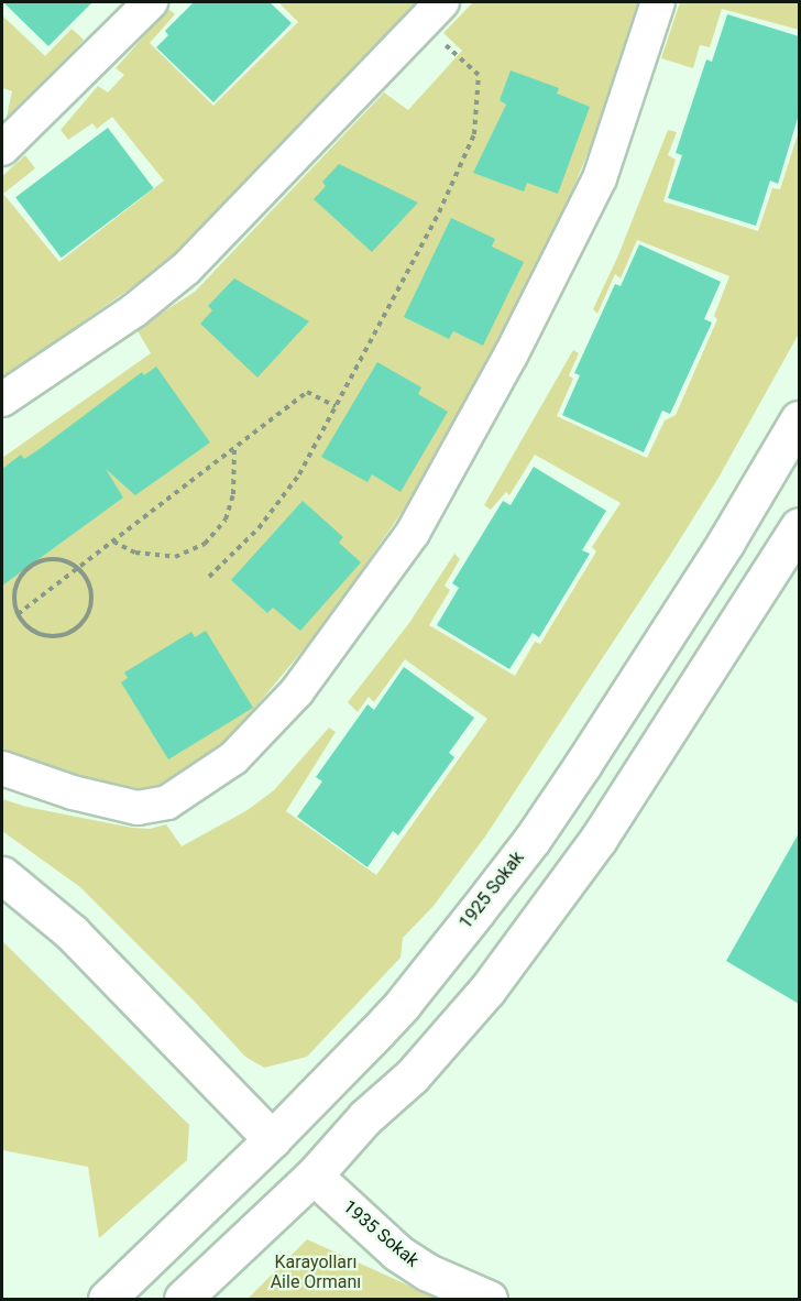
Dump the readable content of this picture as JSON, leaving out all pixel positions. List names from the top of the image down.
{
  "streets": {
    "main road": ["1925 Sokak", "1935 Sokak"]
  },
  "parks": ["Karayolları Aile Ormanı"]
}
